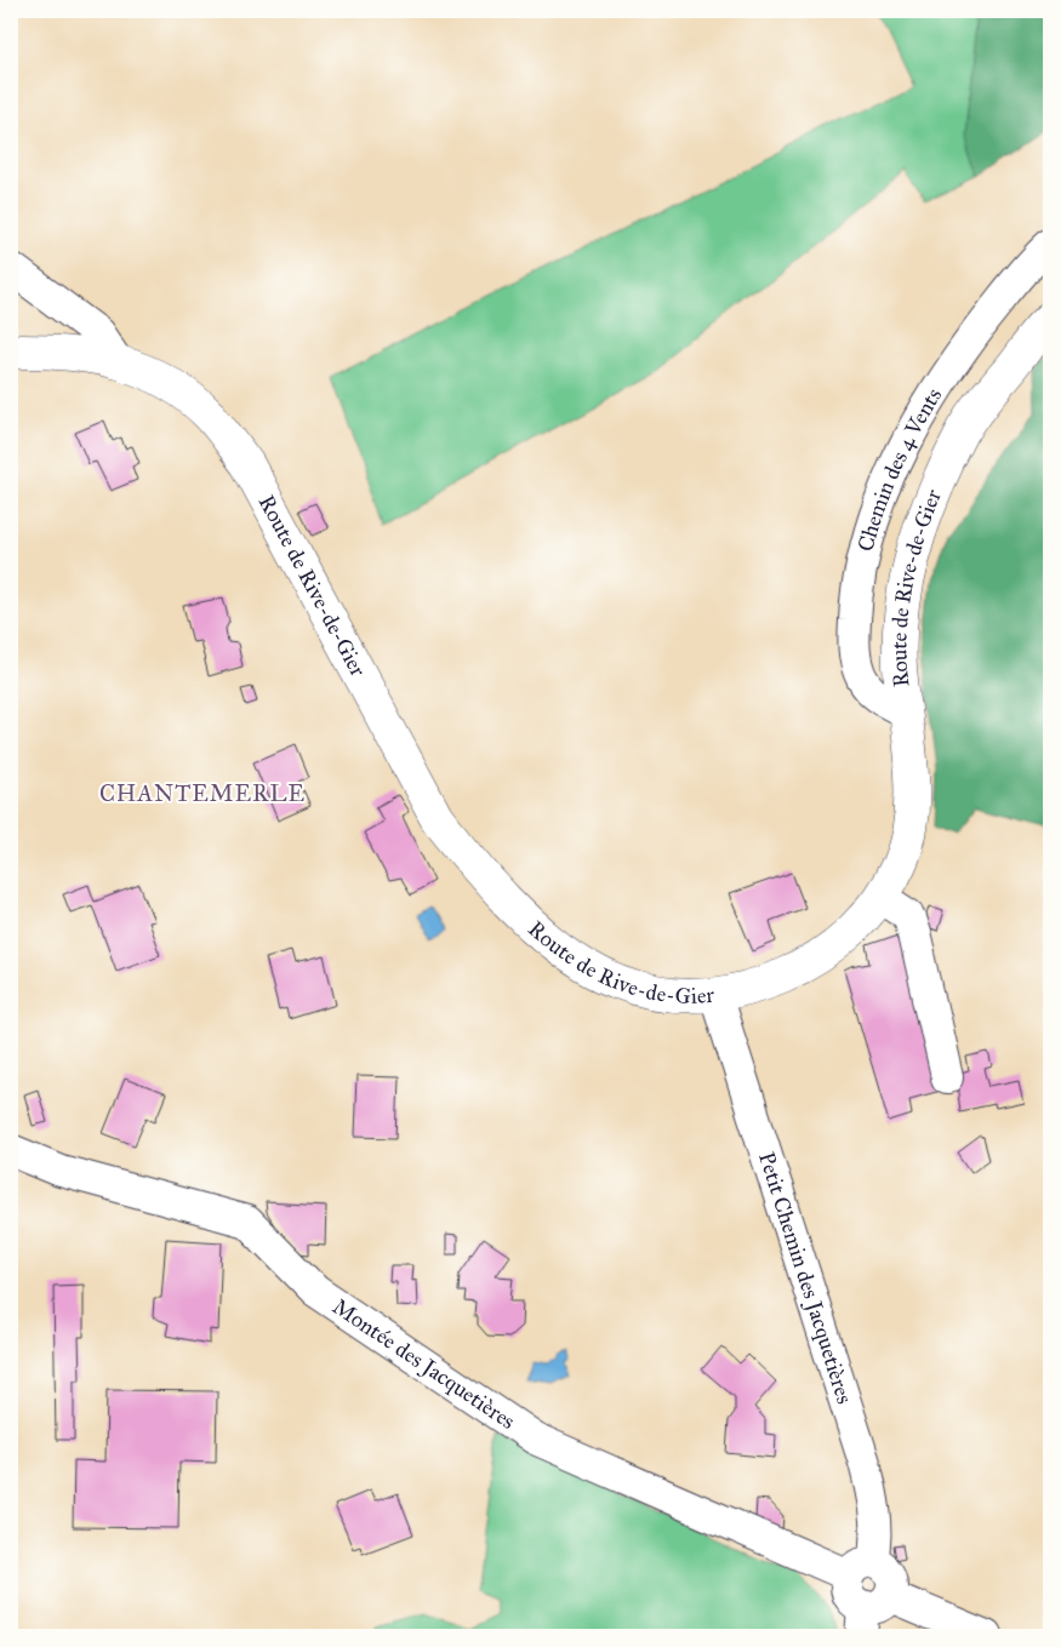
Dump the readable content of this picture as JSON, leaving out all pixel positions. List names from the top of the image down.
{
  "streets": {
    "main road": ["Route de Rive-de-Gier"],
    "street": ["Chemin des 4 Vents", "Petit Chemin des Jacquetières", "Montée des Jacquetières"]
  },
  "crossings": [
    ["Chemin des 4 Vents", "Route de Rive-de-Gier"],
    ["Route de Rive-de-Gier", "Petit Chemin des Jacquetières"],
    ["Petit Chemin des Jacquetières", "Montée des Jacquetières"]
  ],
  "districts": ["CHANTEMERLE"]
}
